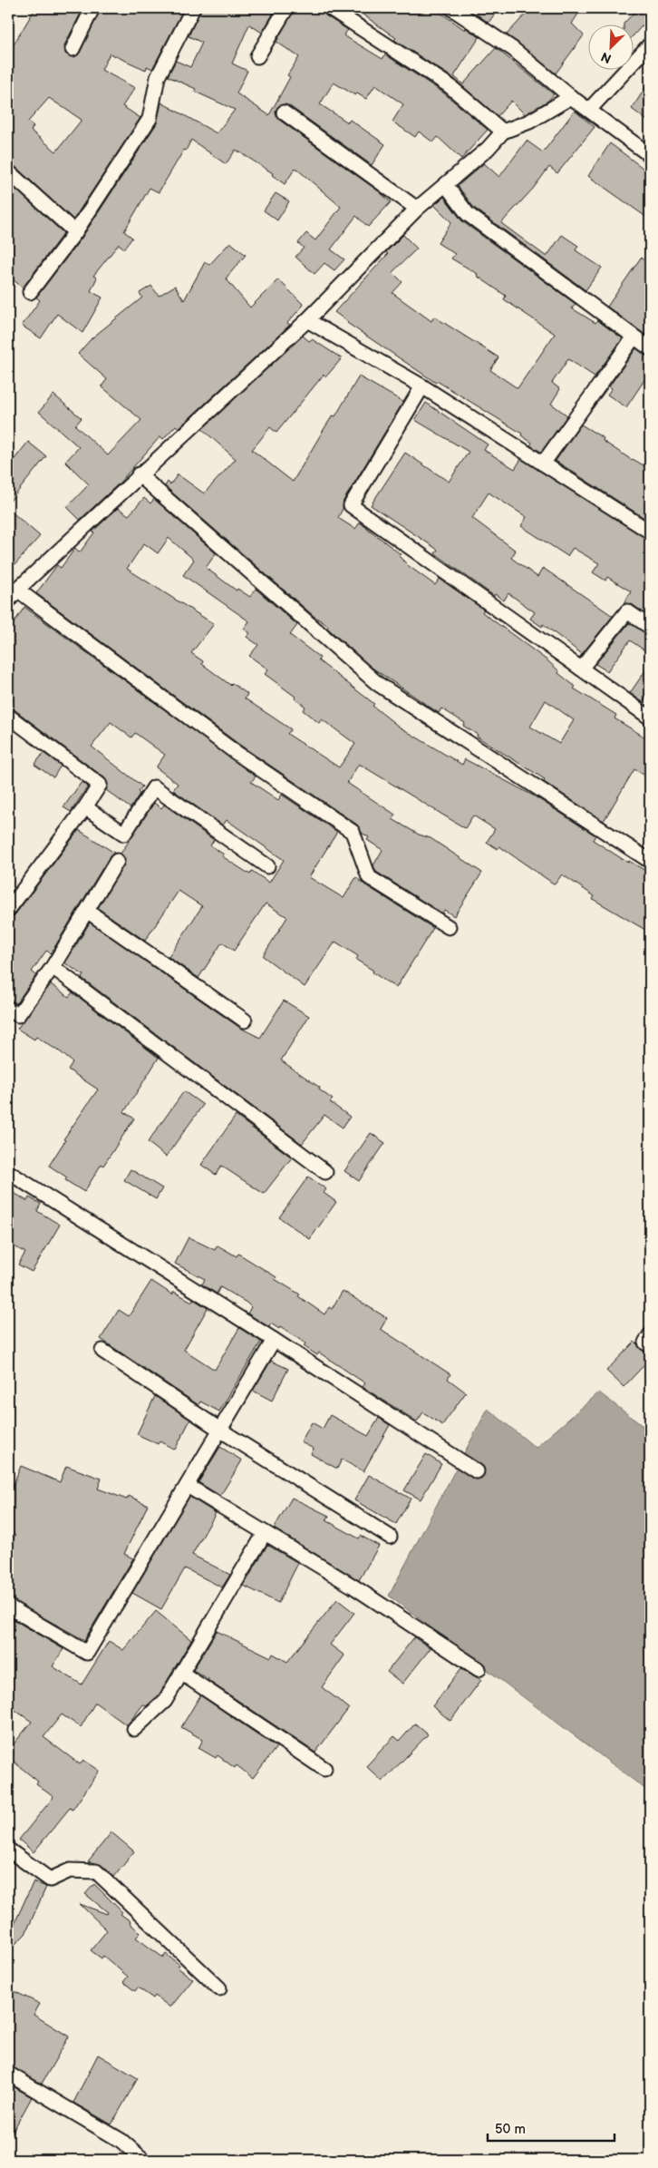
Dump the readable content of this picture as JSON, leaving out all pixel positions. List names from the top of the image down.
{
  "scale_bar": "50 m",
  "north": "bottom left"
}
